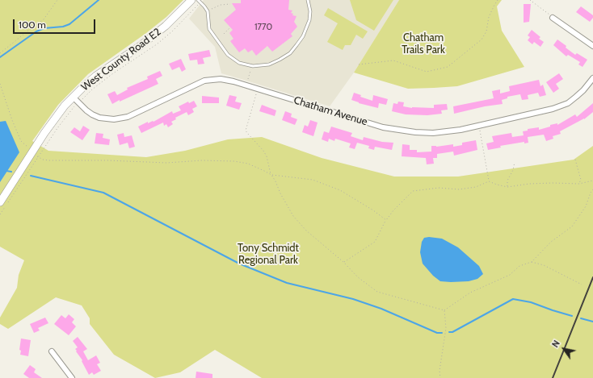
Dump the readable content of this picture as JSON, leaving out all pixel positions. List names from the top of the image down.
{
  "streets": {
    "street": ["West County Road E2", "Chatham Avenue"]
  },
  "crossings": [
    ["West County Road E2", "Chatham Avenue"]
  ],
  "parks": ["Chatham Trails Park", "Tony Schmidt Regional Park"],
  "house_numbers": ["1770"],
  "scale_bar": "100 m",
  "north": "top left"
}
